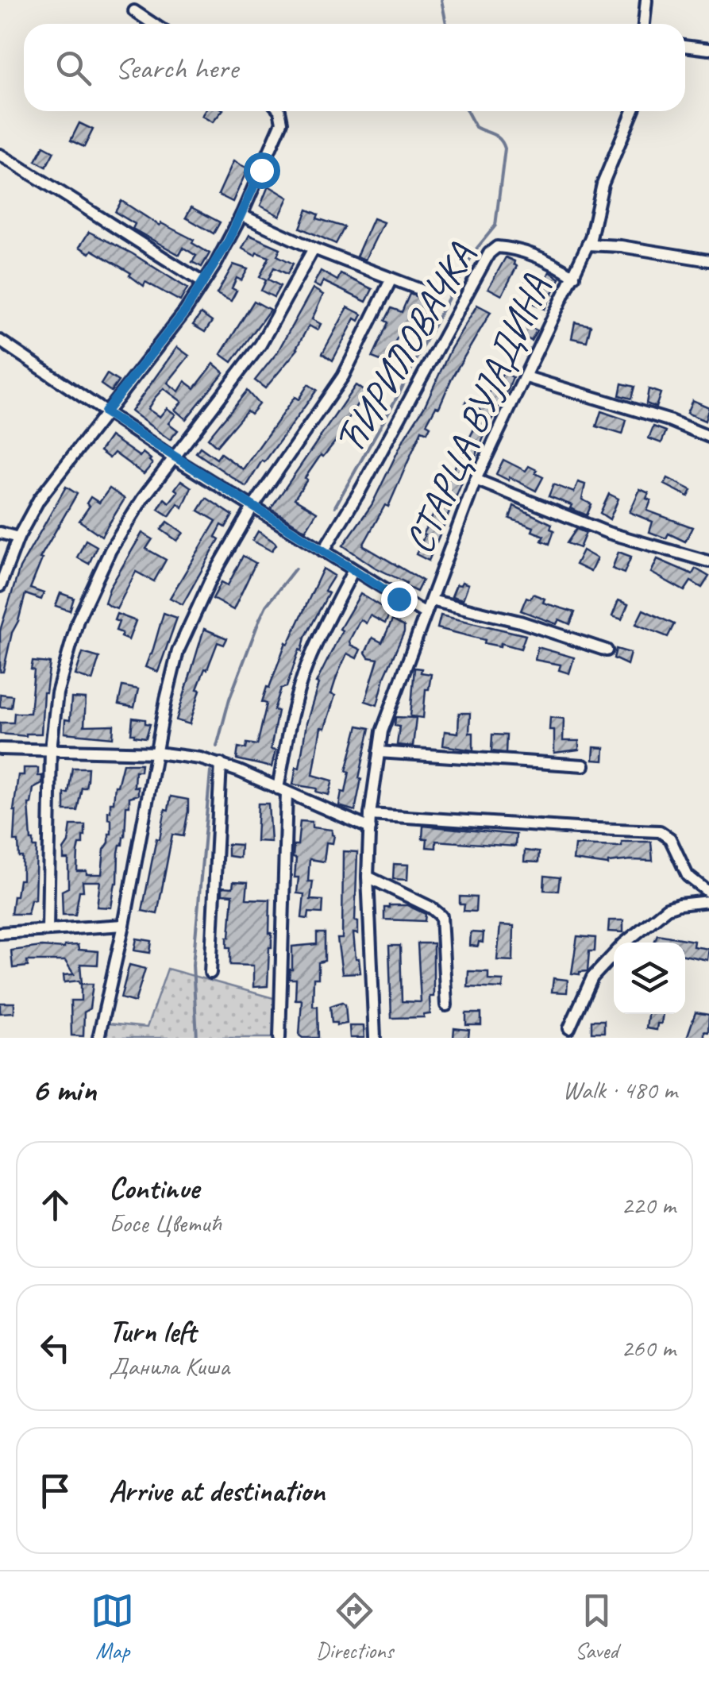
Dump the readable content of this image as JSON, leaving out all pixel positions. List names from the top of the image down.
{
  "streets": {
    "street": ["ЋИРИЛОВАЧКА", "СТАРЦА ВУЈАДИНА"]
  },
  "crossings": [
    ["ЋИРИЛОВАЧКА", "СТАРЦА ВУЈАДИНА"]
  ],
  "page": {
    "search": "Search here",
    "heading": ["6 min", "Walk · 480 m"],
    "list": [
      ["Continue", "Босе Цветић", "220 m"],
      ["Turn left", "Данила Киша", "260 m"],
      "Arrive at destination"
    ],
    "nav": ["Map", "Directions", "Saved"]
  }
}
